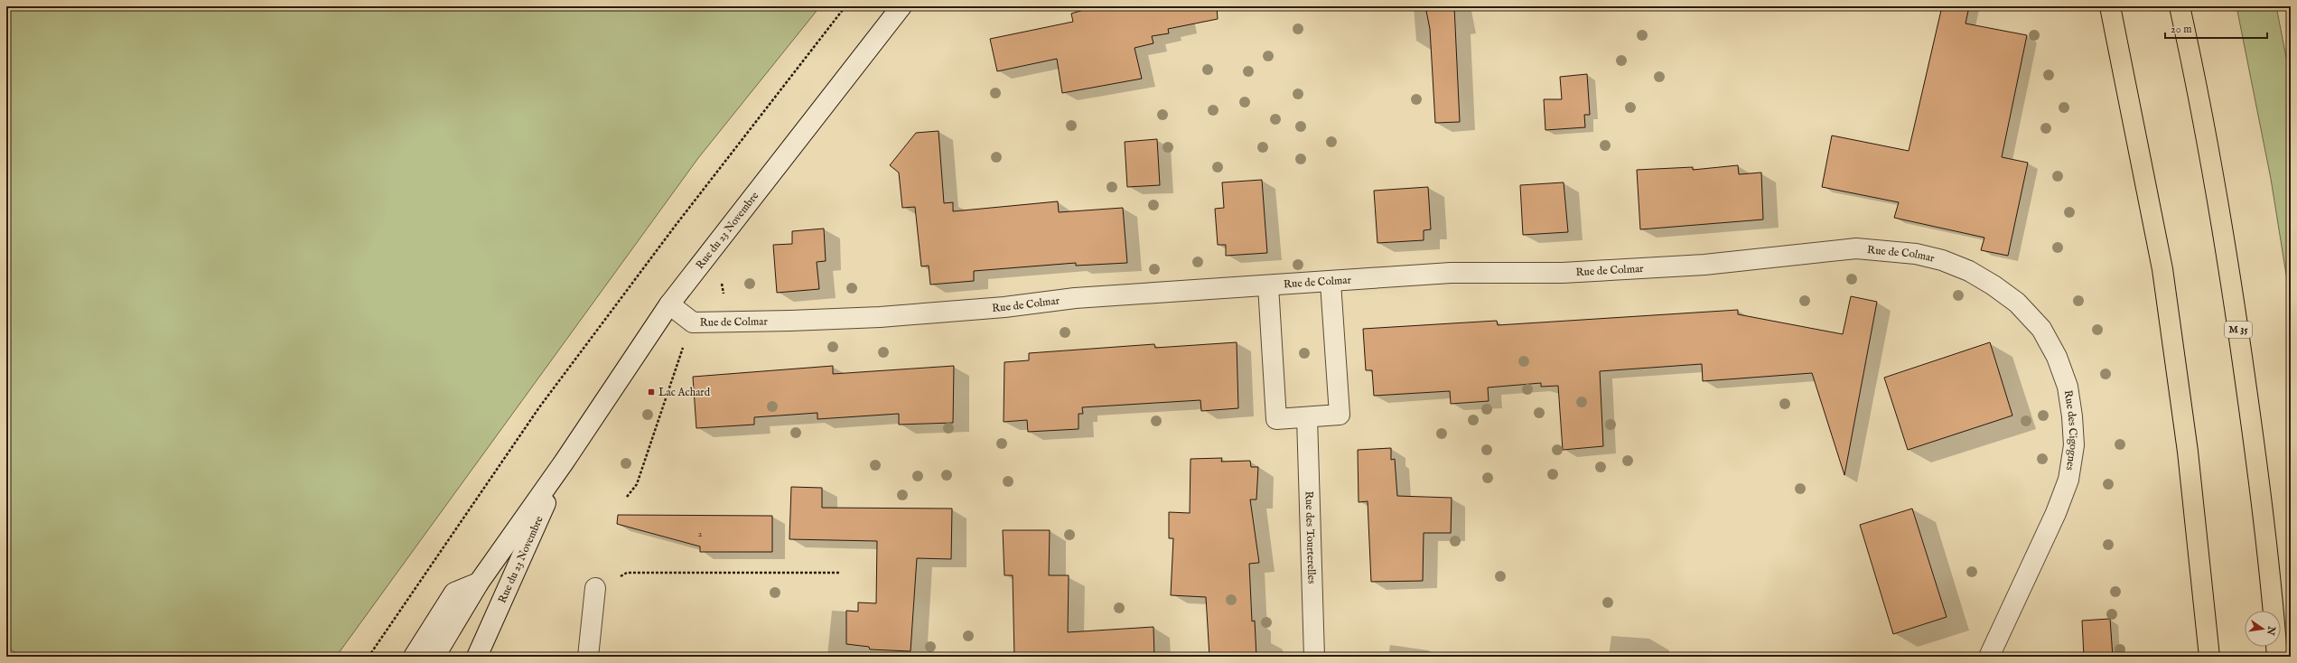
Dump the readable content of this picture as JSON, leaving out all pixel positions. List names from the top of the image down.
{
  "streets": {
    "highway": ["M 35"],
    "street": [
      "Rue du 23 Novembre",
      "Rue de Colmar",
      "Rue des Cigognes",
      "Rue des Tourterelles"
    ]
  },
  "crossings": [
    ["Rue du 23 Novembre", "Rue de Colmar"],
    ["Rue de Colmar", "Rue des Cigognes"]
  ],
  "places": {
    "transit": ["Lac Achard"]
  },
  "house_numbers": ["2"],
  "scale_bar": "20 m",
  "north": "right"
}
